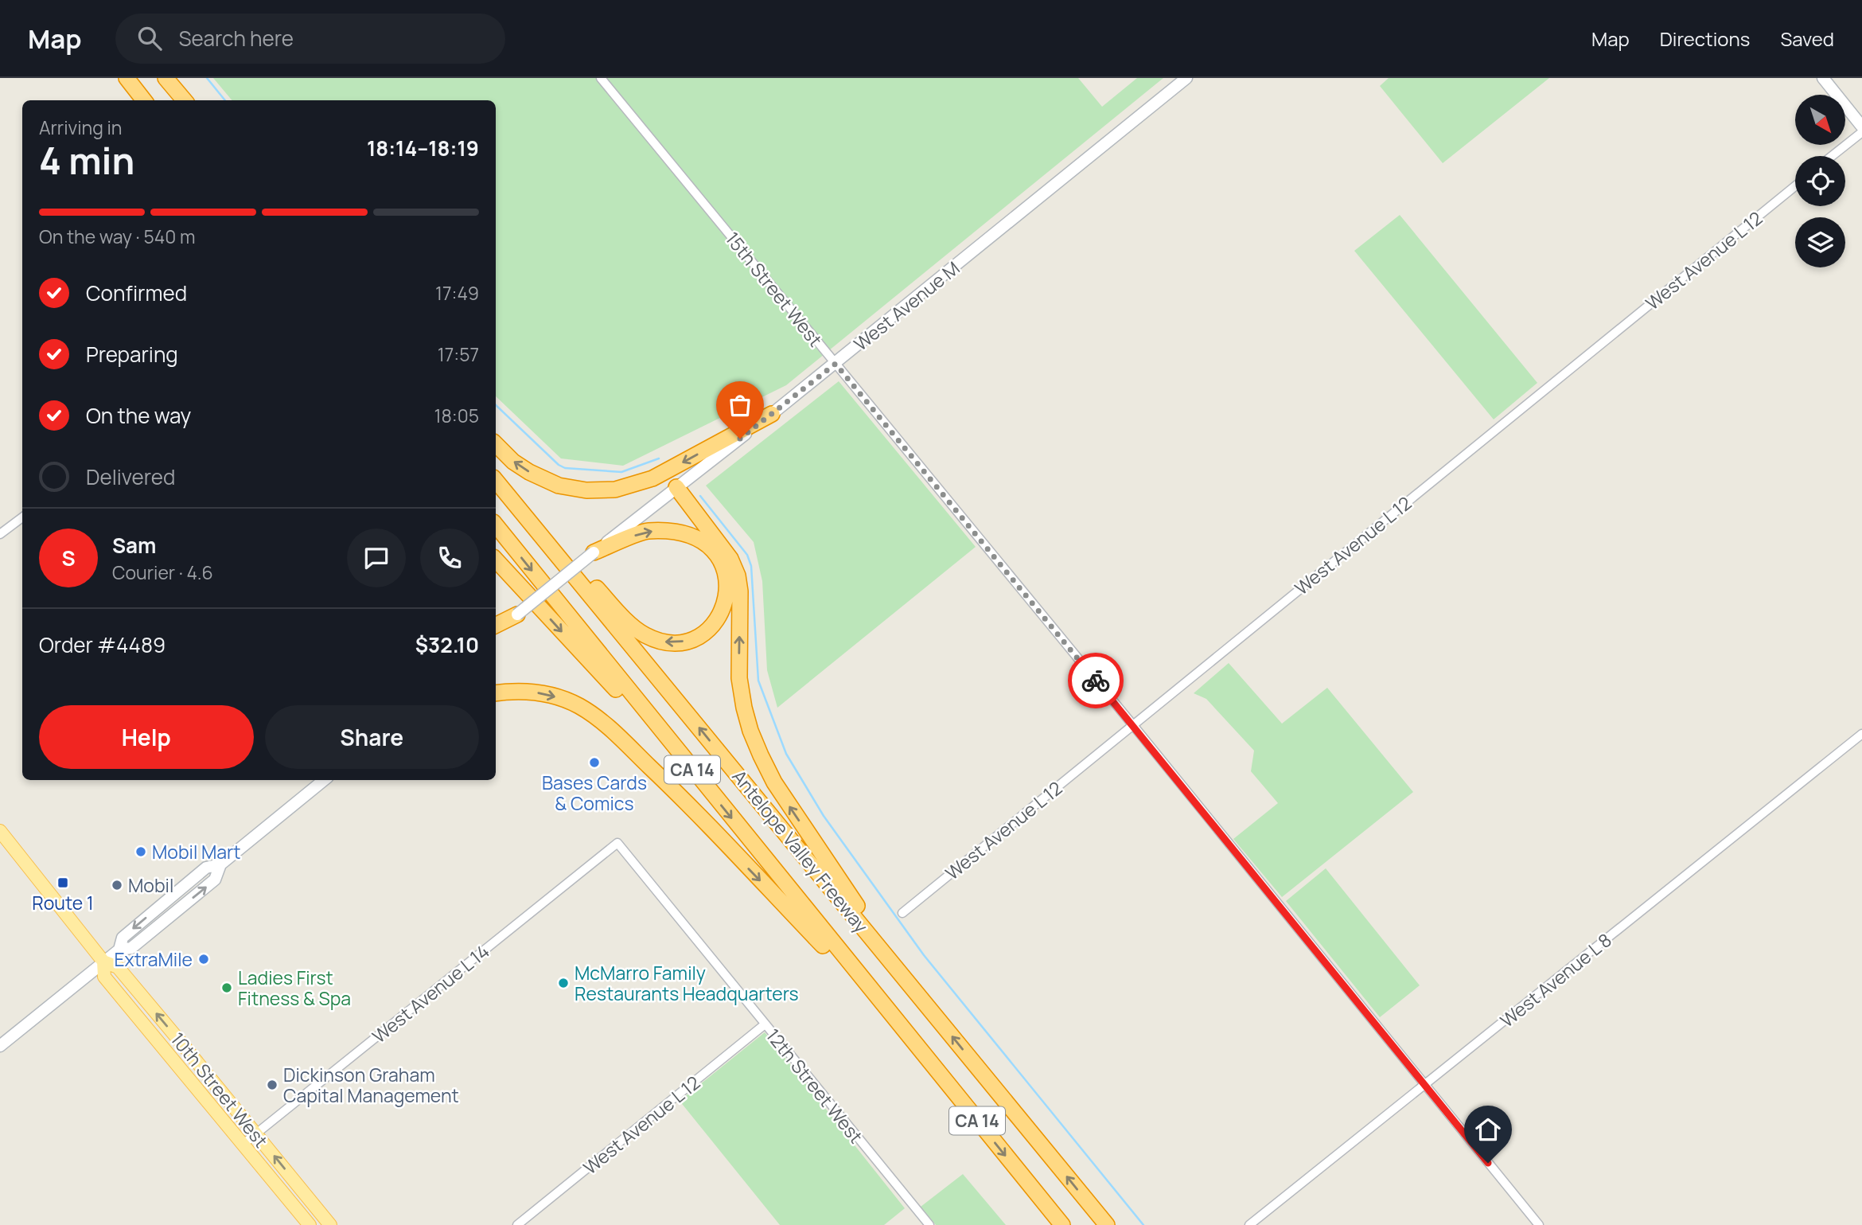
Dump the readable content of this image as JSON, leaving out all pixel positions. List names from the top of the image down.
{
  "streets": {
    "highway": ["CA 14", "Antelope Valley Freeway"],
    "main road": ["West Avenue M", "10th Street West"],
    "street": [
      "West Avenue L 12",
      "15th Street West",
      "West Avenue L 8",
      "West Avenue L 14",
      "12th Street West"
    ]
  },
  "crossings": [
    ["West Avenue L 12", "15th Street West"],
    ["West Avenue L 12", "12th Street West"],
    ["15th Street West", "West Avenue M"],
    ["15th Street West", "West Avenue L 8"],
    ["West Avenue L 14", "12th Street West"],
    ["West Avenue L 14", "10th Street West"]
  ],
  "places": {
    "other": [
      "Bases Cards & Comics",
      "Mobil Mart",
      "Mobil",
      "ExtraMile",
      "McMarro Family Restaurants Headquarters",
      "Ladies First Fitness & Spa",
      "Dickinson Graham Capital Management"
    ],
    "transit": ["Route 1"]
  },
  "north": "bottom right",
  "page": {
    "header": "Map",
    "search": "Search here",
    "nav": ["Map", "Directions", "Saved"],
    "heading": ["4 min", "Arriving in", "18:14–18:19"],
    "panel": [
      "Sam",
      "Courier · 4.6",
      "Order #4489",
      "$32.10"
    ],
    "bar": "On the way · 540 m",
    "list": [
      ["Confirmed", "17:49"],
      ["Preparing", "17:57"],
      ["On the way", "18:05"],
      "Delivered"
    ],
    "round": "S",
    "buttons": ["Help", "Share"]
  }
}
